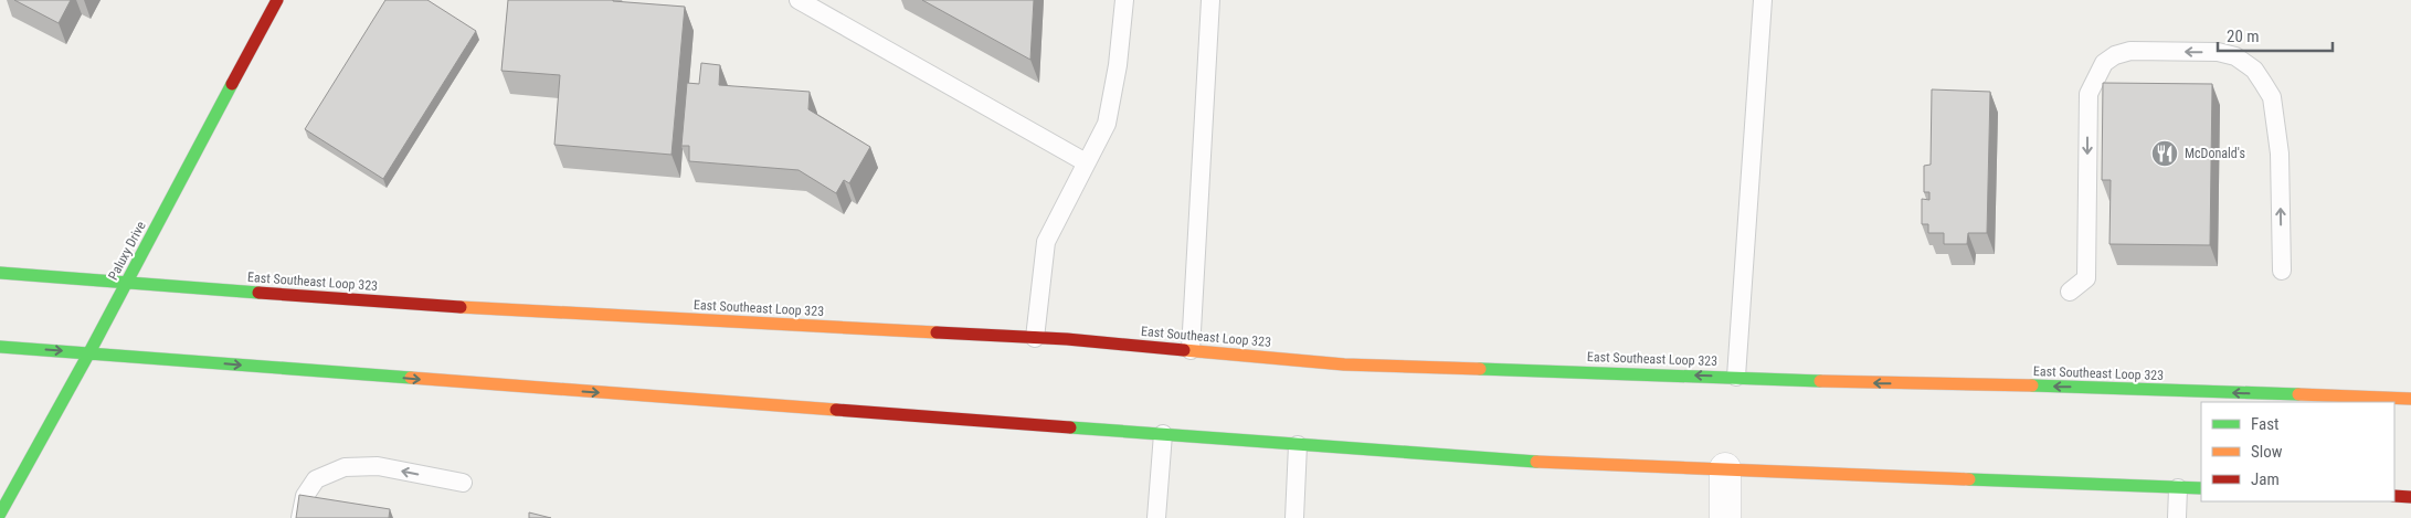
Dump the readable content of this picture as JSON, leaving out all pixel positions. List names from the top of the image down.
{
  "streets": {
    "main road": ["Paluxy Drive", "East Southeast Loop 323"]
  },
  "crossings": [
    ["Paluxy Drive", "East Southeast Loop 323"]
  ],
  "places": {
    "restaurant": ["McDonald's"]
  },
  "legend": ["Fast", "Slow", "Jam"],
  "scale_bar": "20 m"
}
